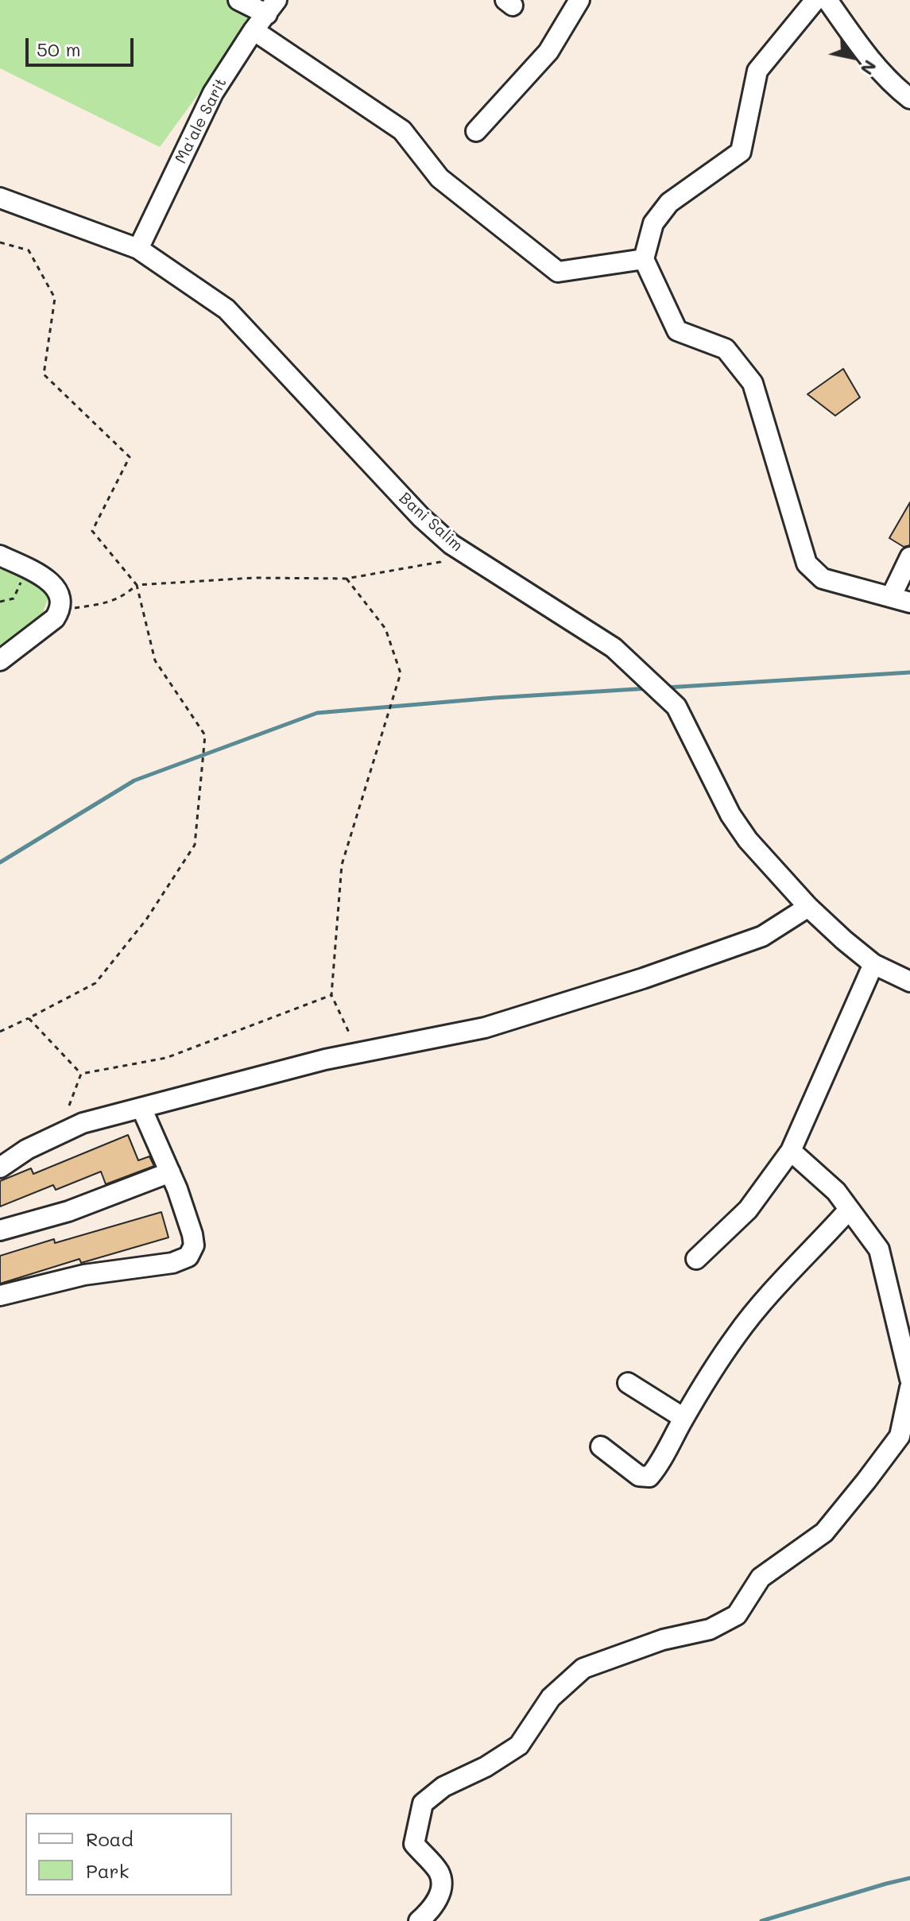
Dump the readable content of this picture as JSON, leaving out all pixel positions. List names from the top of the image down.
{
  "streets": {
    "street": ["Ma'ale Sarit", "Bani Salim"]
  },
  "crossings": [
    ["Ma'ale Sarit", "Bani Salim"]
  ],
  "legend": ["Road", "Park"],
  "scale_bar": "50 m",
  "north": "bottom right"
}
